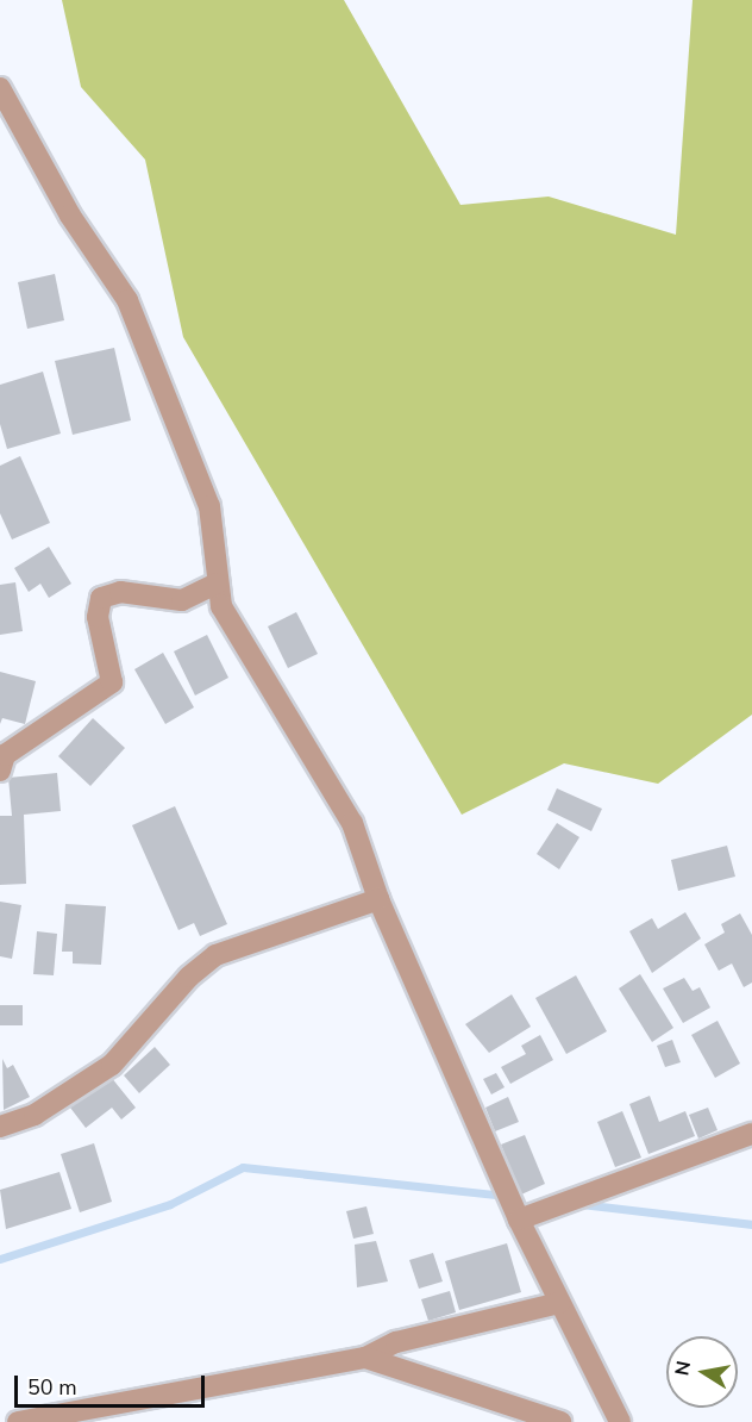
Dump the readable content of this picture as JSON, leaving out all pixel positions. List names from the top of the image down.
{
  "scale_bar": "50 m",
  "north": "left"
}
